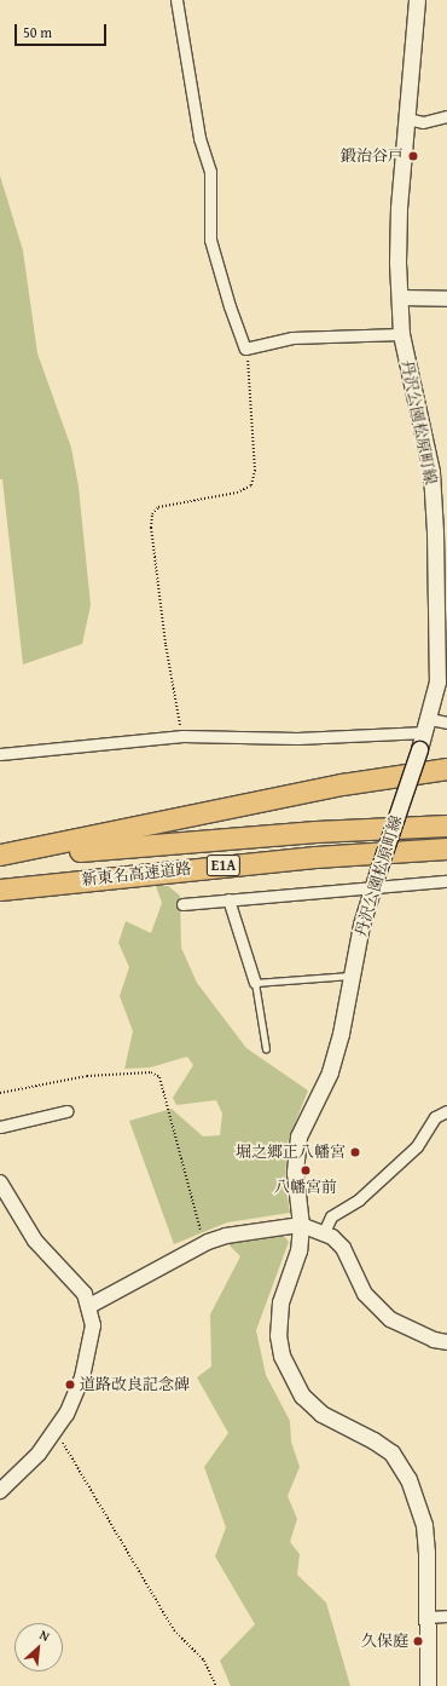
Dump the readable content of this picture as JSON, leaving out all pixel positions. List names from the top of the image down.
{
  "streets": {
    "highway": ["E1A", "新東名高速道路"],
    "main road": ["丹沢公園松原町線"]
  },
  "places": [
    "鍛治谷戸",
    "堀之郷正八幡宮",
    "八幡宮前",
    "道路改良記念碑",
    "久保庭"
  ],
  "scale_bar": "50 m",
  "north": "top right"
}
